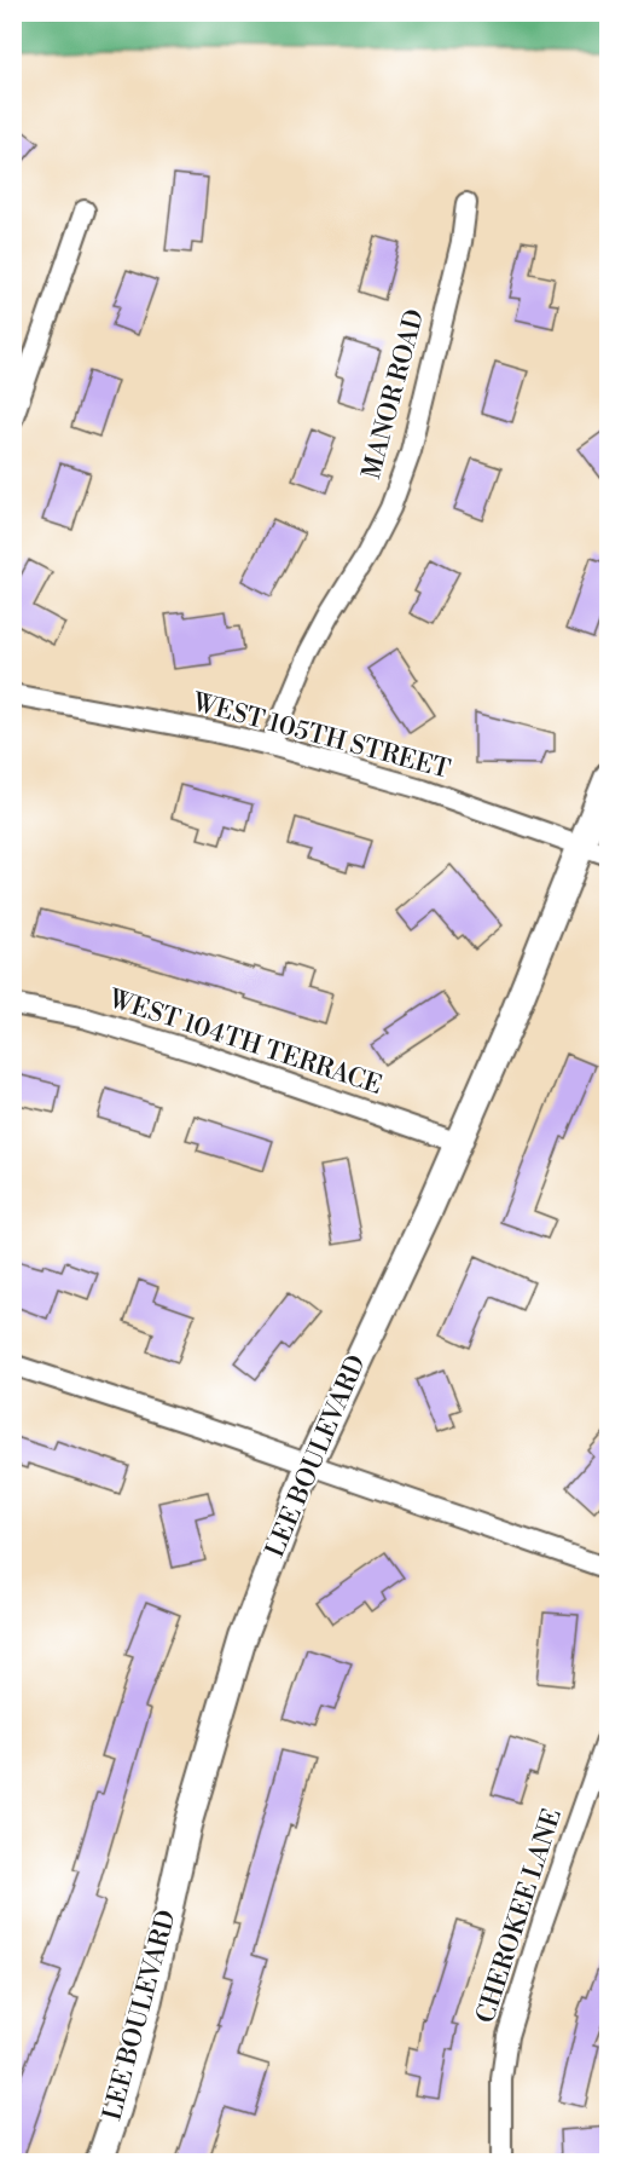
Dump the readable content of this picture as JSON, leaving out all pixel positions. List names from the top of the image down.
{
  "streets": {
    "street": [
      "MANOR ROAD",
      "WEST 105TH STREET",
      "WEST 104TH TERRACE",
      "LEE BOULEVARD",
      "CHEROKEE LANE"
    ]
  },
  "crossings": [
    ["MANOR ROAD", "WEST 105TH STREET"],
    ["WEST 105TH STREET", "LEE BOULEVARD"],
    ["WEST 104TH TERRACE", "LEE BOULEVARD"]
  ]
}
